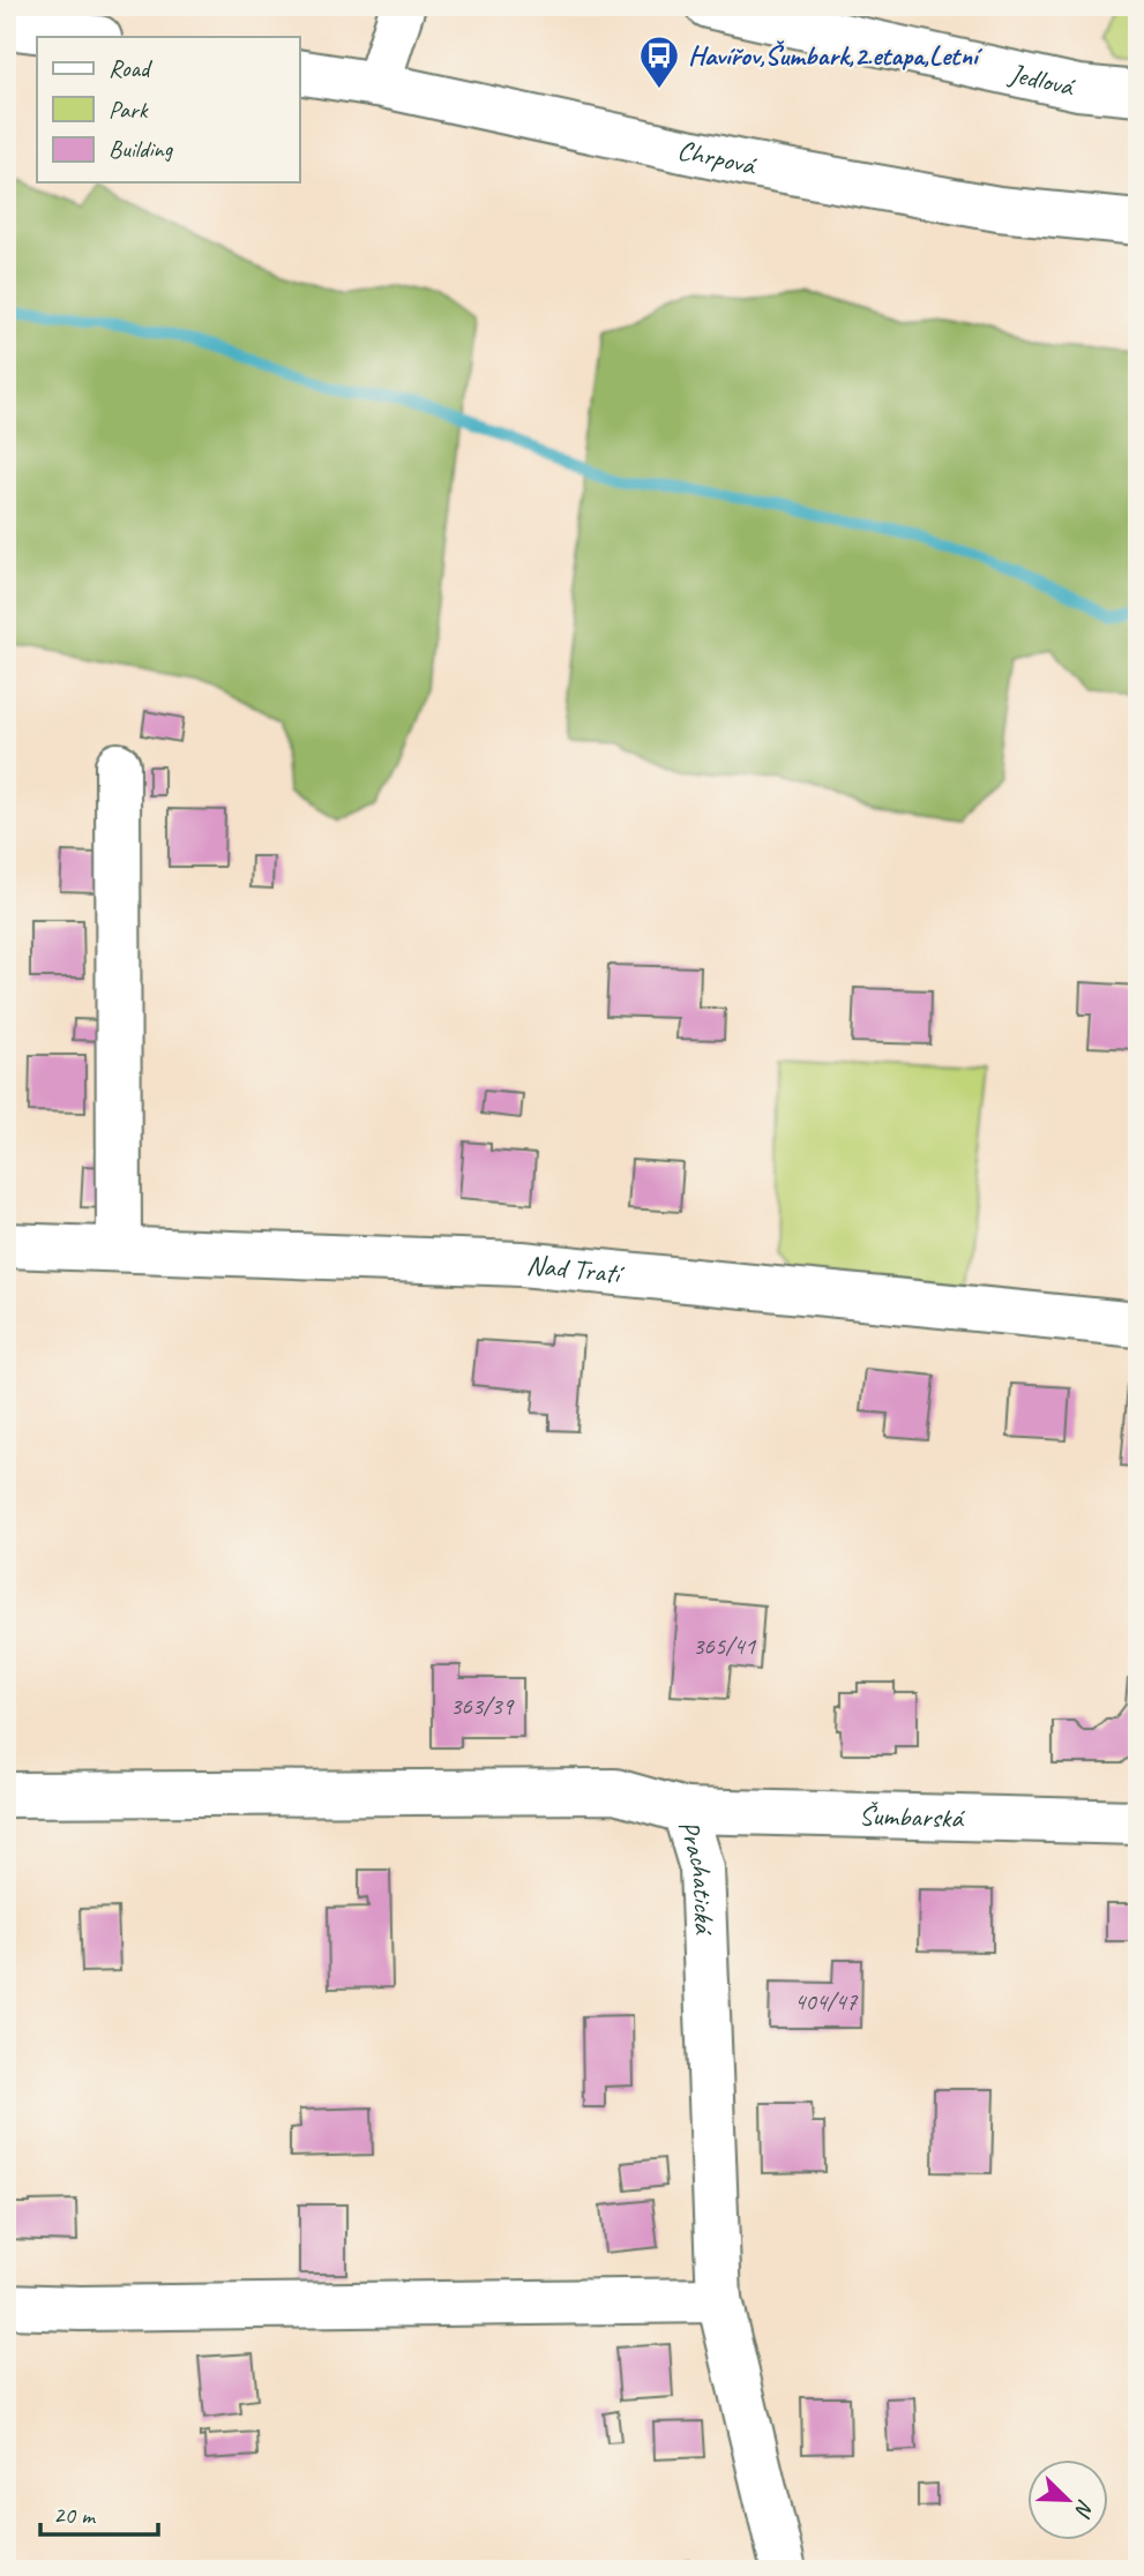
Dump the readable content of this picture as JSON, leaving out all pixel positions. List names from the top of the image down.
{
  "streets": {
    "street": [
      "Jedlová",
      "Chrpová",
      "Nad Tratí",
      "Šumbarská",
      "Prachatická"
    ]
  },
  "crossings": [
    ["Šumbarská", "Prachatická"]
  ],
  "places": {
    "bus stop": ["Havířov,Šumbark,2.etapa,Letní"]
  },
  "house_numbers": ["365/41", "363/39", "404/47"],
  "legend": ["Road", "Park", "Building"],
  "scale_bar": "20 m",
  "north": "bottom right"
}
